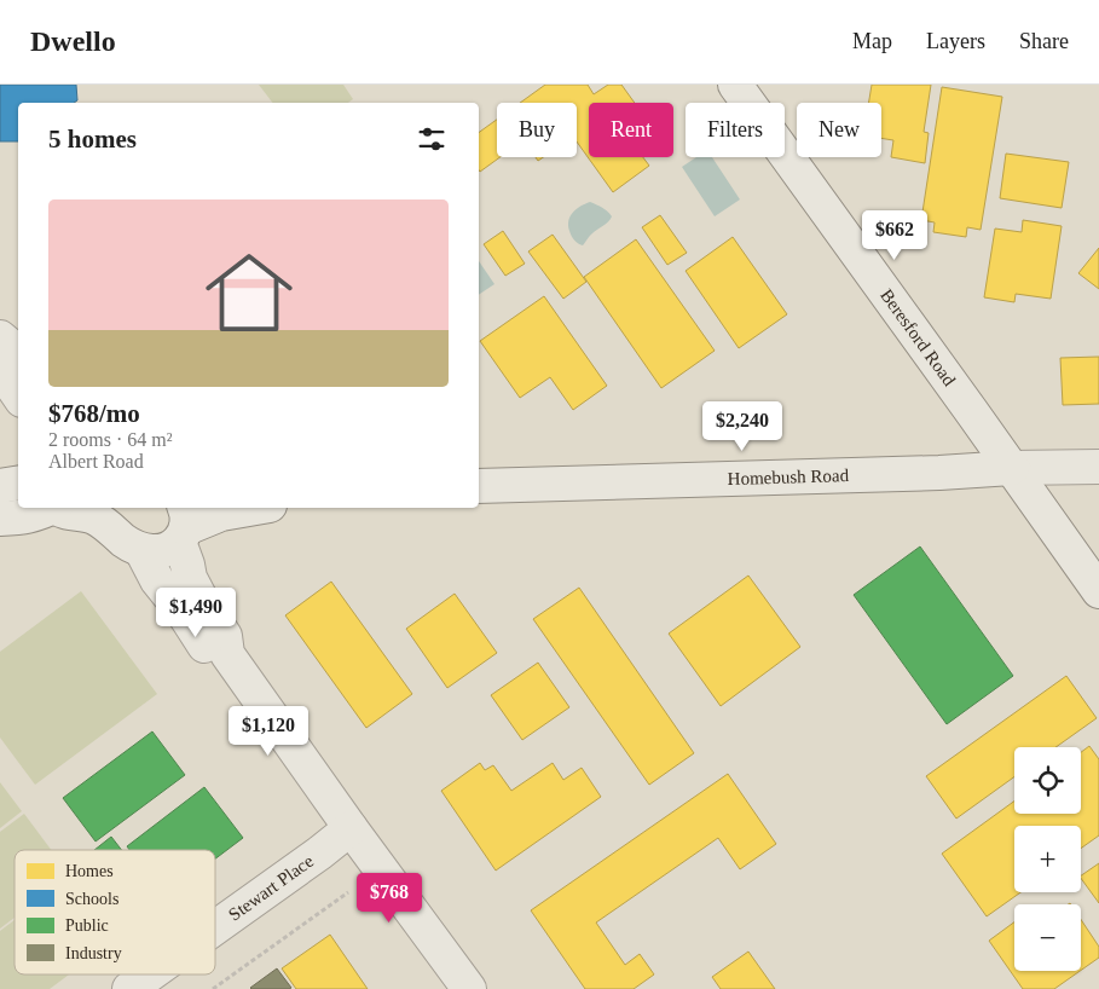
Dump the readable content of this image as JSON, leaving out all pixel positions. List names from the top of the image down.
{
  "streets": {
    "main road": ["Beresford Road", "Homebush Road", "Stewart Place"]
  },
  "crossings": [
    ["Beresford Road", "Homebush Road"]
  ],
  "legend": [
    "Homes",
    "Schools",
    "Public",
    "Industry"
  ],
  "page": {
    "header": "Dwello",
    "nav": ["Map", "Layers", "Share"],
    "chip": [
      "Buy",
      "Rent",
      "Filters",
      "New"
    ],
    "heading": "5 homes",
    "list": [
      {
        "name": "$768/mo",
        "note": "2 rooms · 64 m² · Albert Road"
      }
    ],
    "price": [
      "$662",
      "$2,240",
      "$1,490",
      "$1,120",
      "$768"
    ],
    "map_buttons": ["+", "−"]
  }
}
